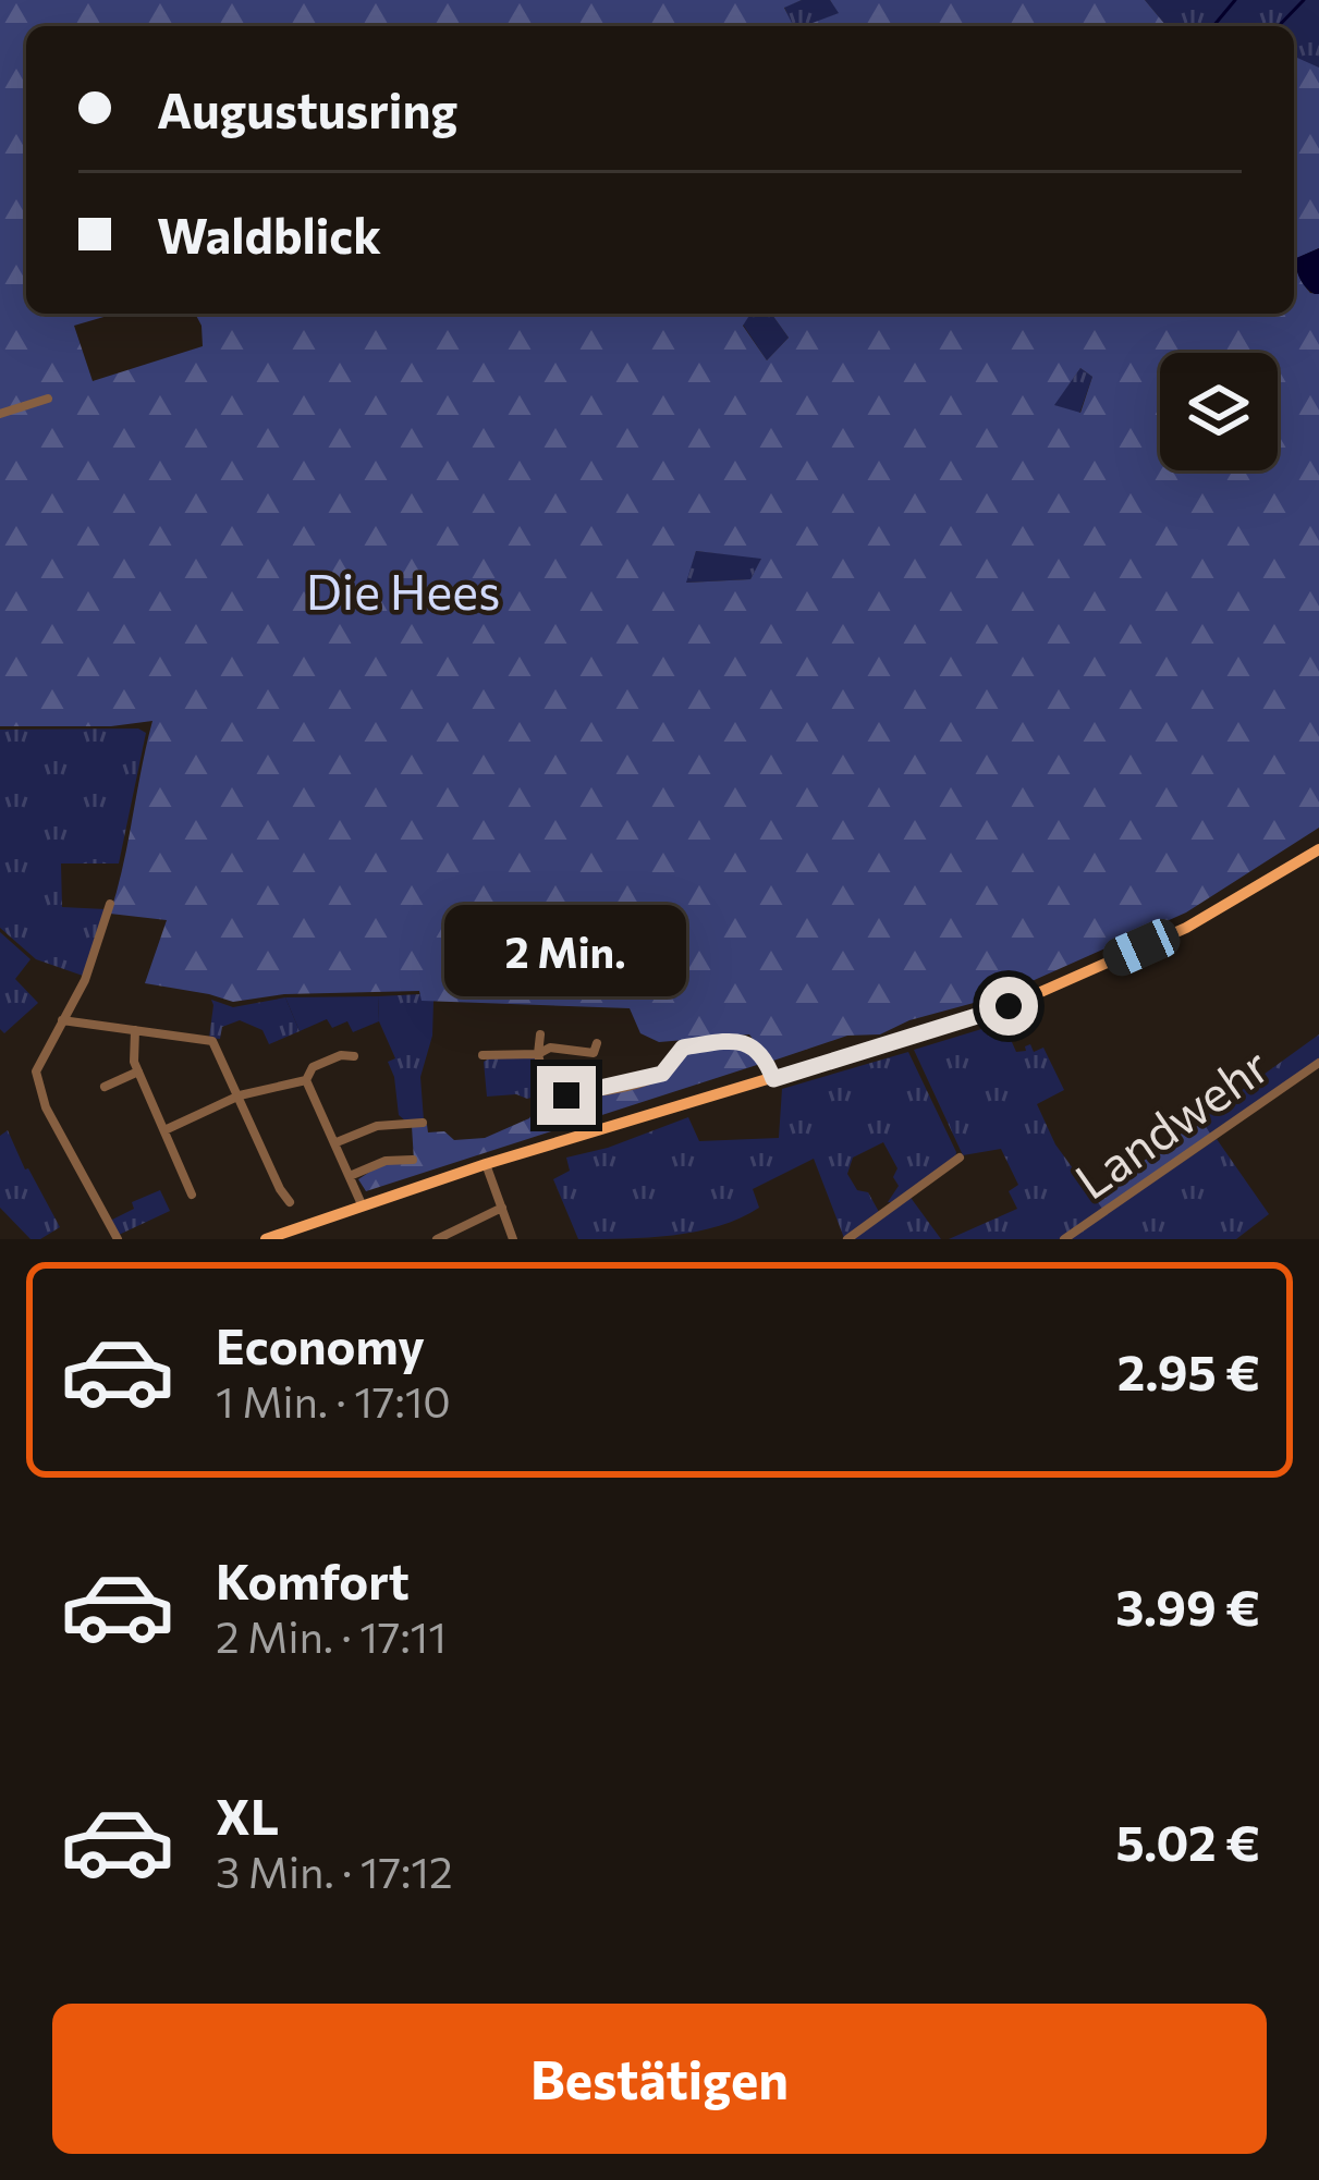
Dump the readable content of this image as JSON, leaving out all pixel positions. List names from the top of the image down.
{
  "streets": {
    "street": ["Landwehr"]
  },
  "parks": ["Die Hees"],
  "page": {
    "banner": ["Augustusring", "Waldblick"],
    "bubble": "2 Min.",
    "list": [
      {
        "name": "Economy",
        "note": "1 Min. · 17:10",
        "value": "2.95 €"
      },
      {
        "name": "Komfort",
        "note": "2 Min. · 17:11",
        "value": "3.99 €"
      },
      {
        "name": "XL",
        "note": "3 Min. · 17:12",
        "value": "5.02 €"
      }
    ],
    "buttons": "Bestätigen"
  }
}
